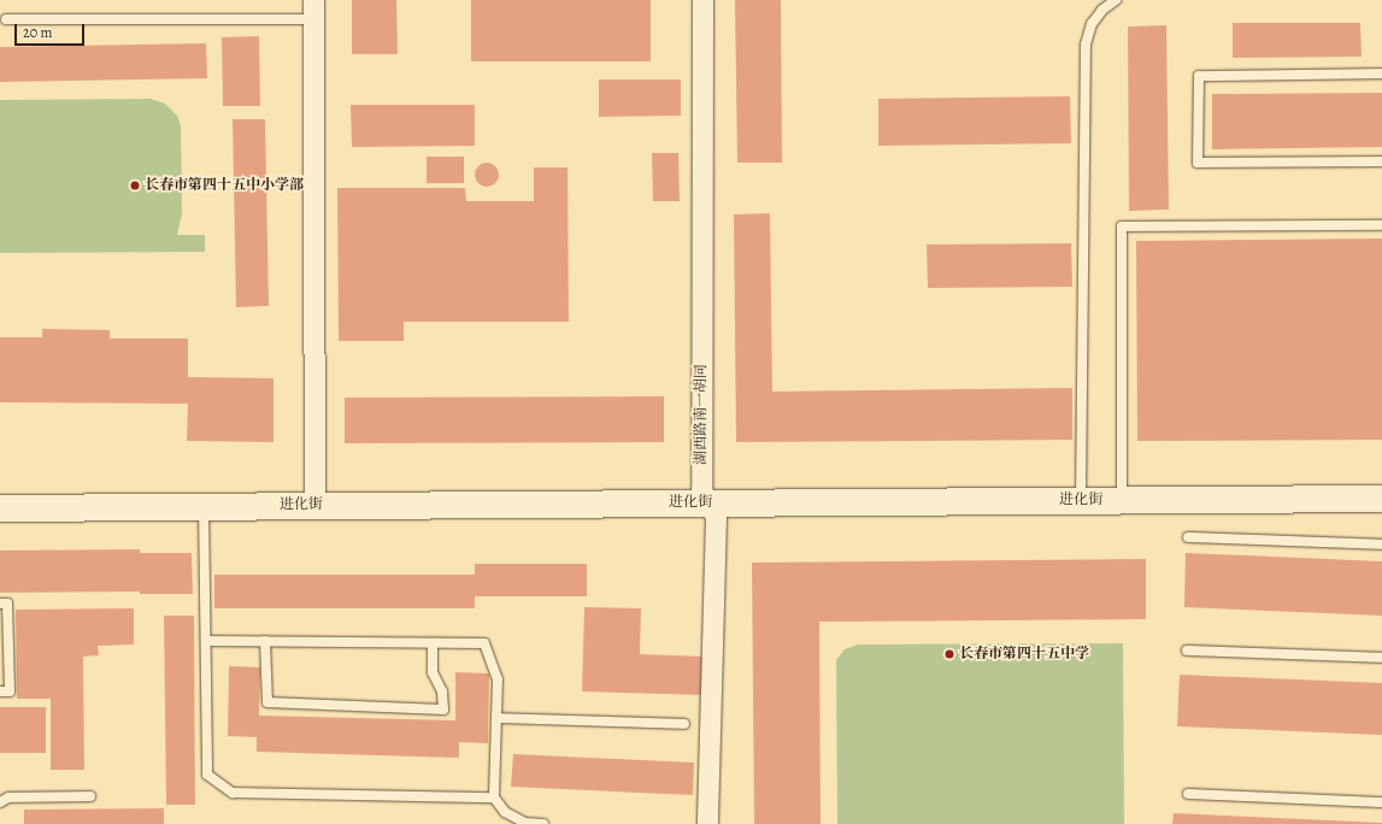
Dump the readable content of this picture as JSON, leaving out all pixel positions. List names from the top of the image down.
{
  "streets": {
    "street": ["湖西路南一胡同", "进化街"]
  },
  "crossings": [
    ["湖西路南一胡同", "进化街"]
  ],
  "places": ["长春市第四十五中小学部", "长春市第四十五中学"],
  "scale_bar": "20 m"
}
